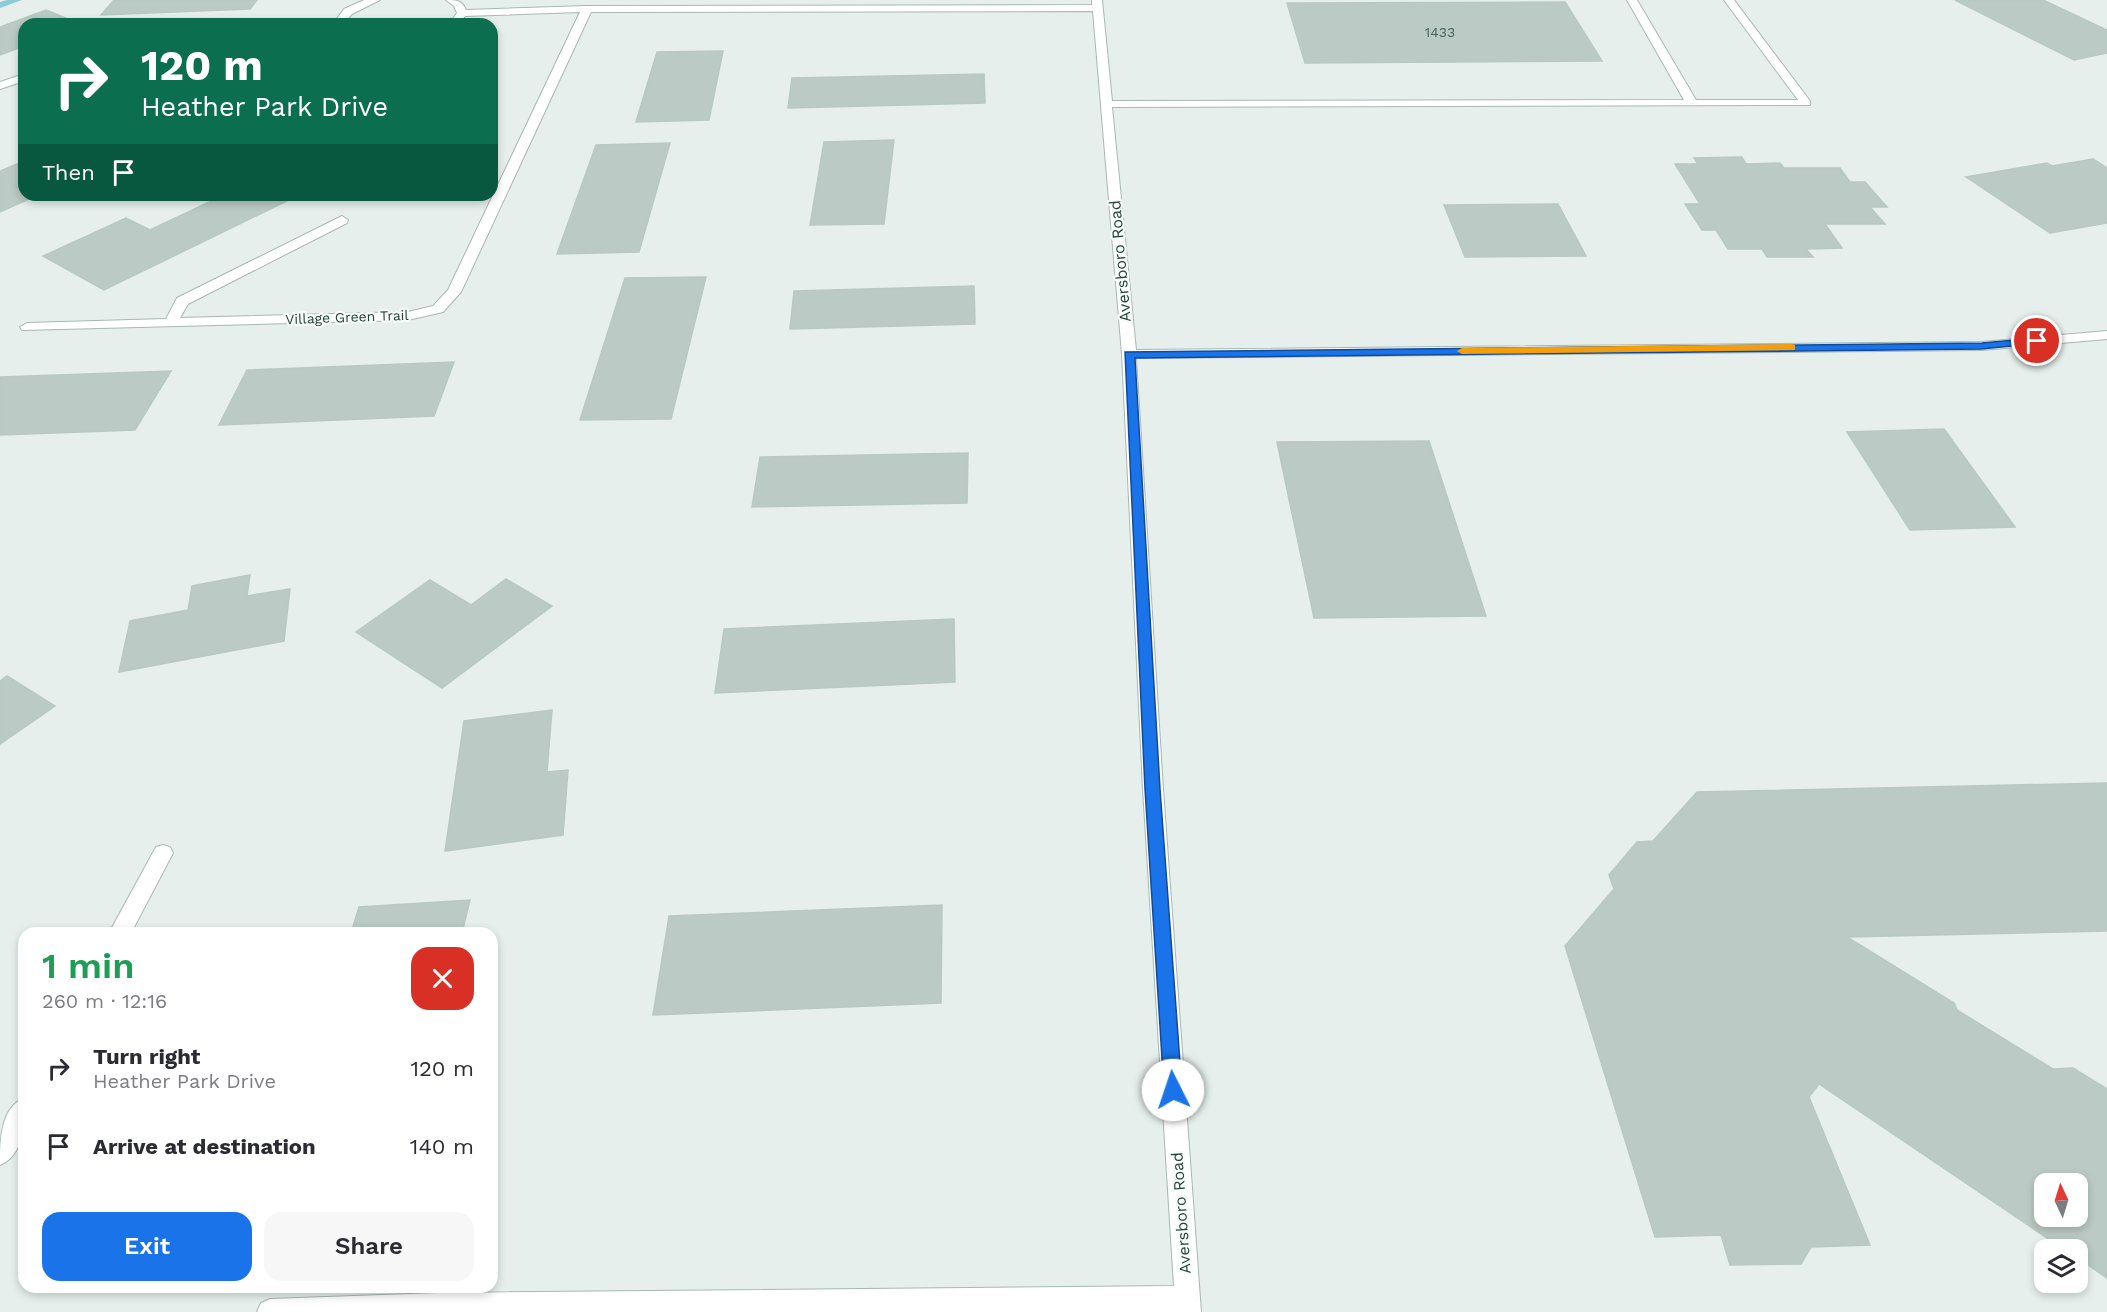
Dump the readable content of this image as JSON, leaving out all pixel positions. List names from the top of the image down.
{
  "streets": {
    "street": ["Aversboro Road", "Village Green Trail"]
  },
  "house_numbers": ["1433"],
  "north": "top",
  "page": {
    "turn": ["120 m", "Heather Park Drive"],
    "then": "Then",
    "heading": ["1 min", "260 m · 12:16"],
    "list": [
      {
        "name": "Turn right",
        "note": "Heather Park Drive",
        "value": "120 m"
      },
      {
        "name": "Arrive at destination",
        "value": "140 m"
      }
    ],
    "buttons": ["Exit", "Share"]
  }
}
